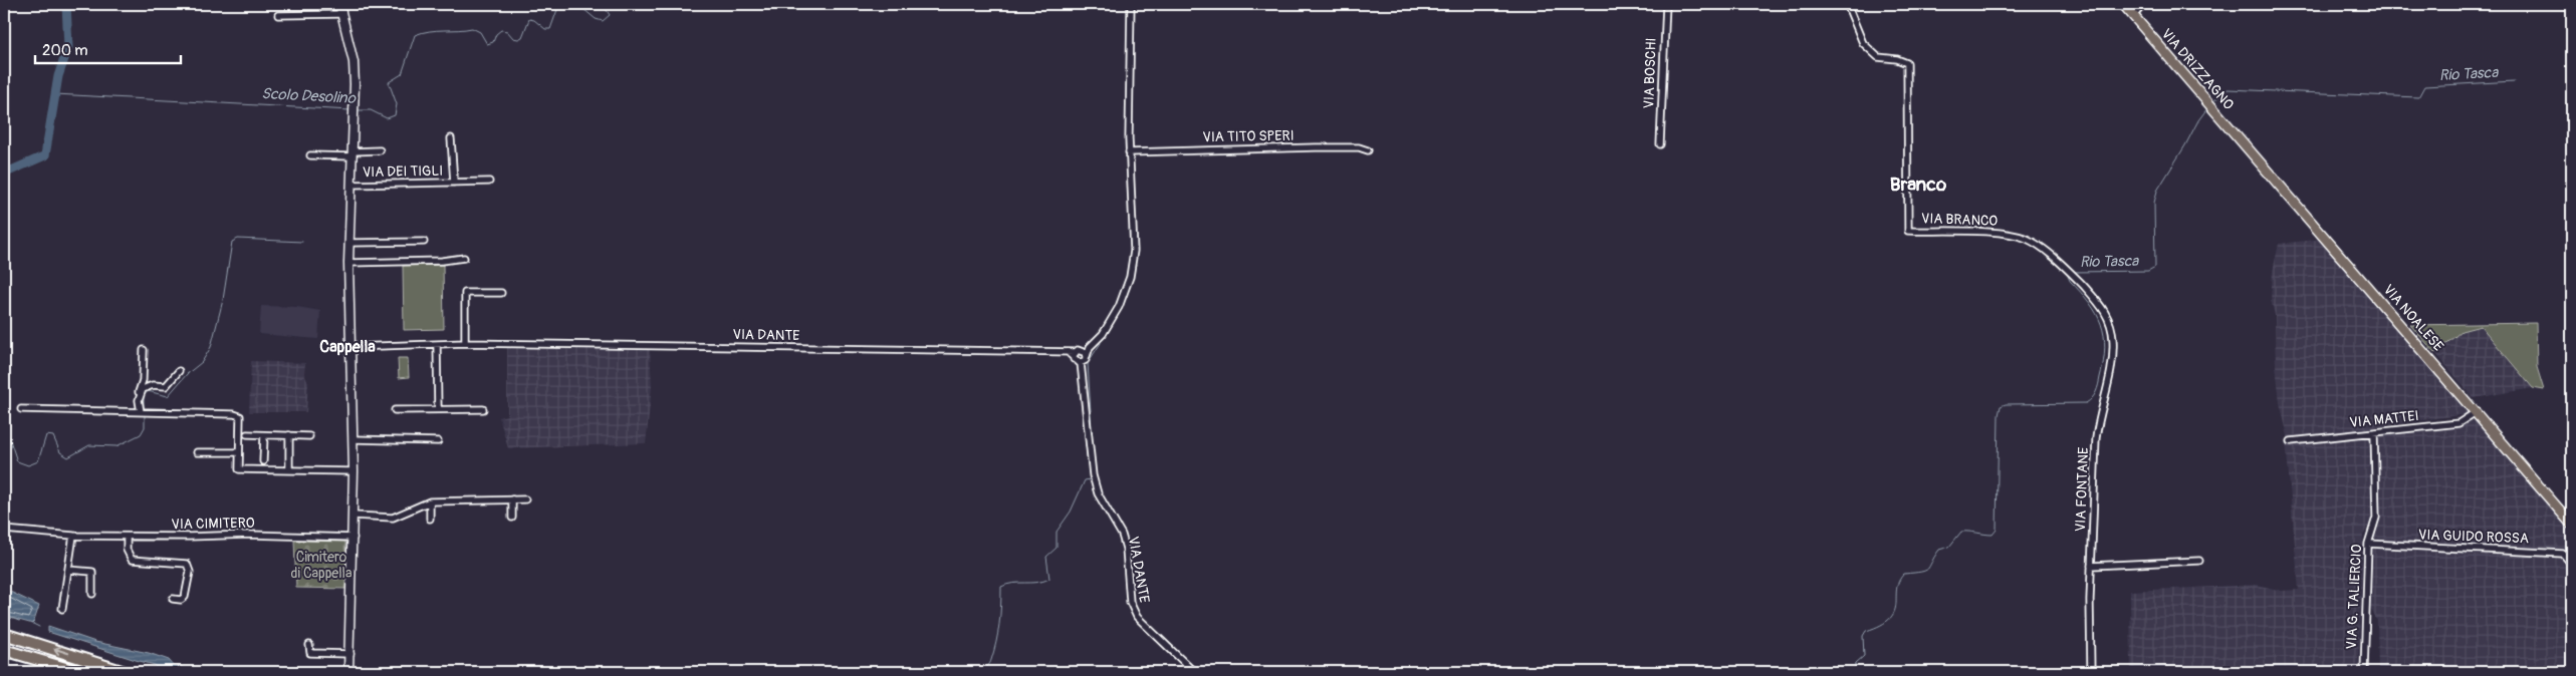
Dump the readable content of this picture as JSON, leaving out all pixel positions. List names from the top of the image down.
{
  "streets": {
    "main road": ["VIA DRIZZAGNO", "VIA NOALESE"],
    "street": [
      "VIA BOSCHI",
      "VIA TITO SPERI",
      "VIA DEI TIGLI",
      "VIA BRANCO",
      "VIA DANTE",
      "VIA MATTEI",
      "VIA FONTANE",
      "VIA CIMITERO",
      "VIA GUIDO ROSSA",
      "VIA G. TALIERCIO"
    ]
  },
  "crossings": [
    ["VIA DRIZZAGNO", "VIA NOALESE"],
    ["VIA BRANCO", "VIA FONTANE"],
    ["VIA NOALESE", "VIA MATTEI"],
    ["VIA MATTEI", "VIA G. TALIERCIO"],
    ["VIA GUIDO ROSSA", "VIA G. TALIERCIO"]
  ],
  "districts": ["Branco", "Cappella"],
  "water": ["Rio Tasca", "Scolo Desolino"],
  "parks": ["Cimitero di Cappella"],
  "scale_bar": "200 m"
}
